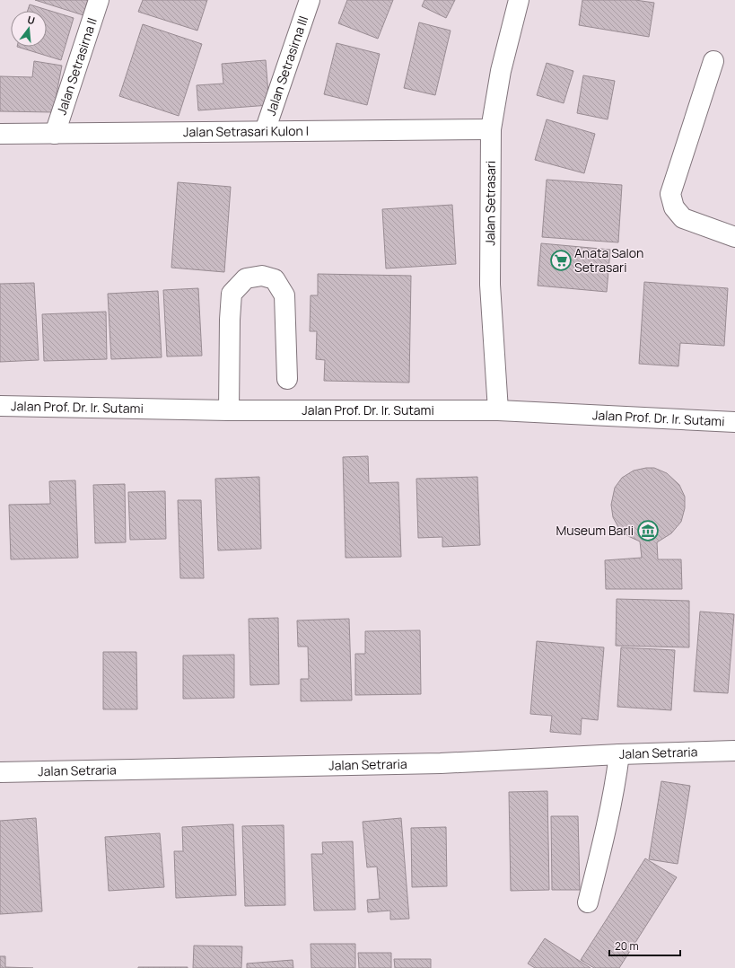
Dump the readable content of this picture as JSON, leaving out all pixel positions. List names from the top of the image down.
{
  "streets": {
    "street": [
      "Jalan Setrasirna III",
      "Jalan Setrasirna II",
      "Jalan Setrasari Kulon I",
      "Jalan Setrasari",
      "Jalan Prof. Dr. Ir. Sutami",
      "Jalan Setraria"
    ]
  },
  "crossings": [
    ["Jalan Setrasirna III", "Jalan Setrasari Kulon I"],
    ["Jalan Setrasirna II", "Jalan Setrasari Kulon I"],
    ["Jalan Setrasari Kulon I", "Jalan Setrasari"],
    ["Jalan Setrasari", "Jalan Prof. Dr. Ir. Sutami"]
  ],
  "places": {
    "supermarket": ["Anata Salon Setrasari"],
    "museum": ["Museum Barli"]
  },
  "scale_bar": "20 m",
  "north": "top"
}
